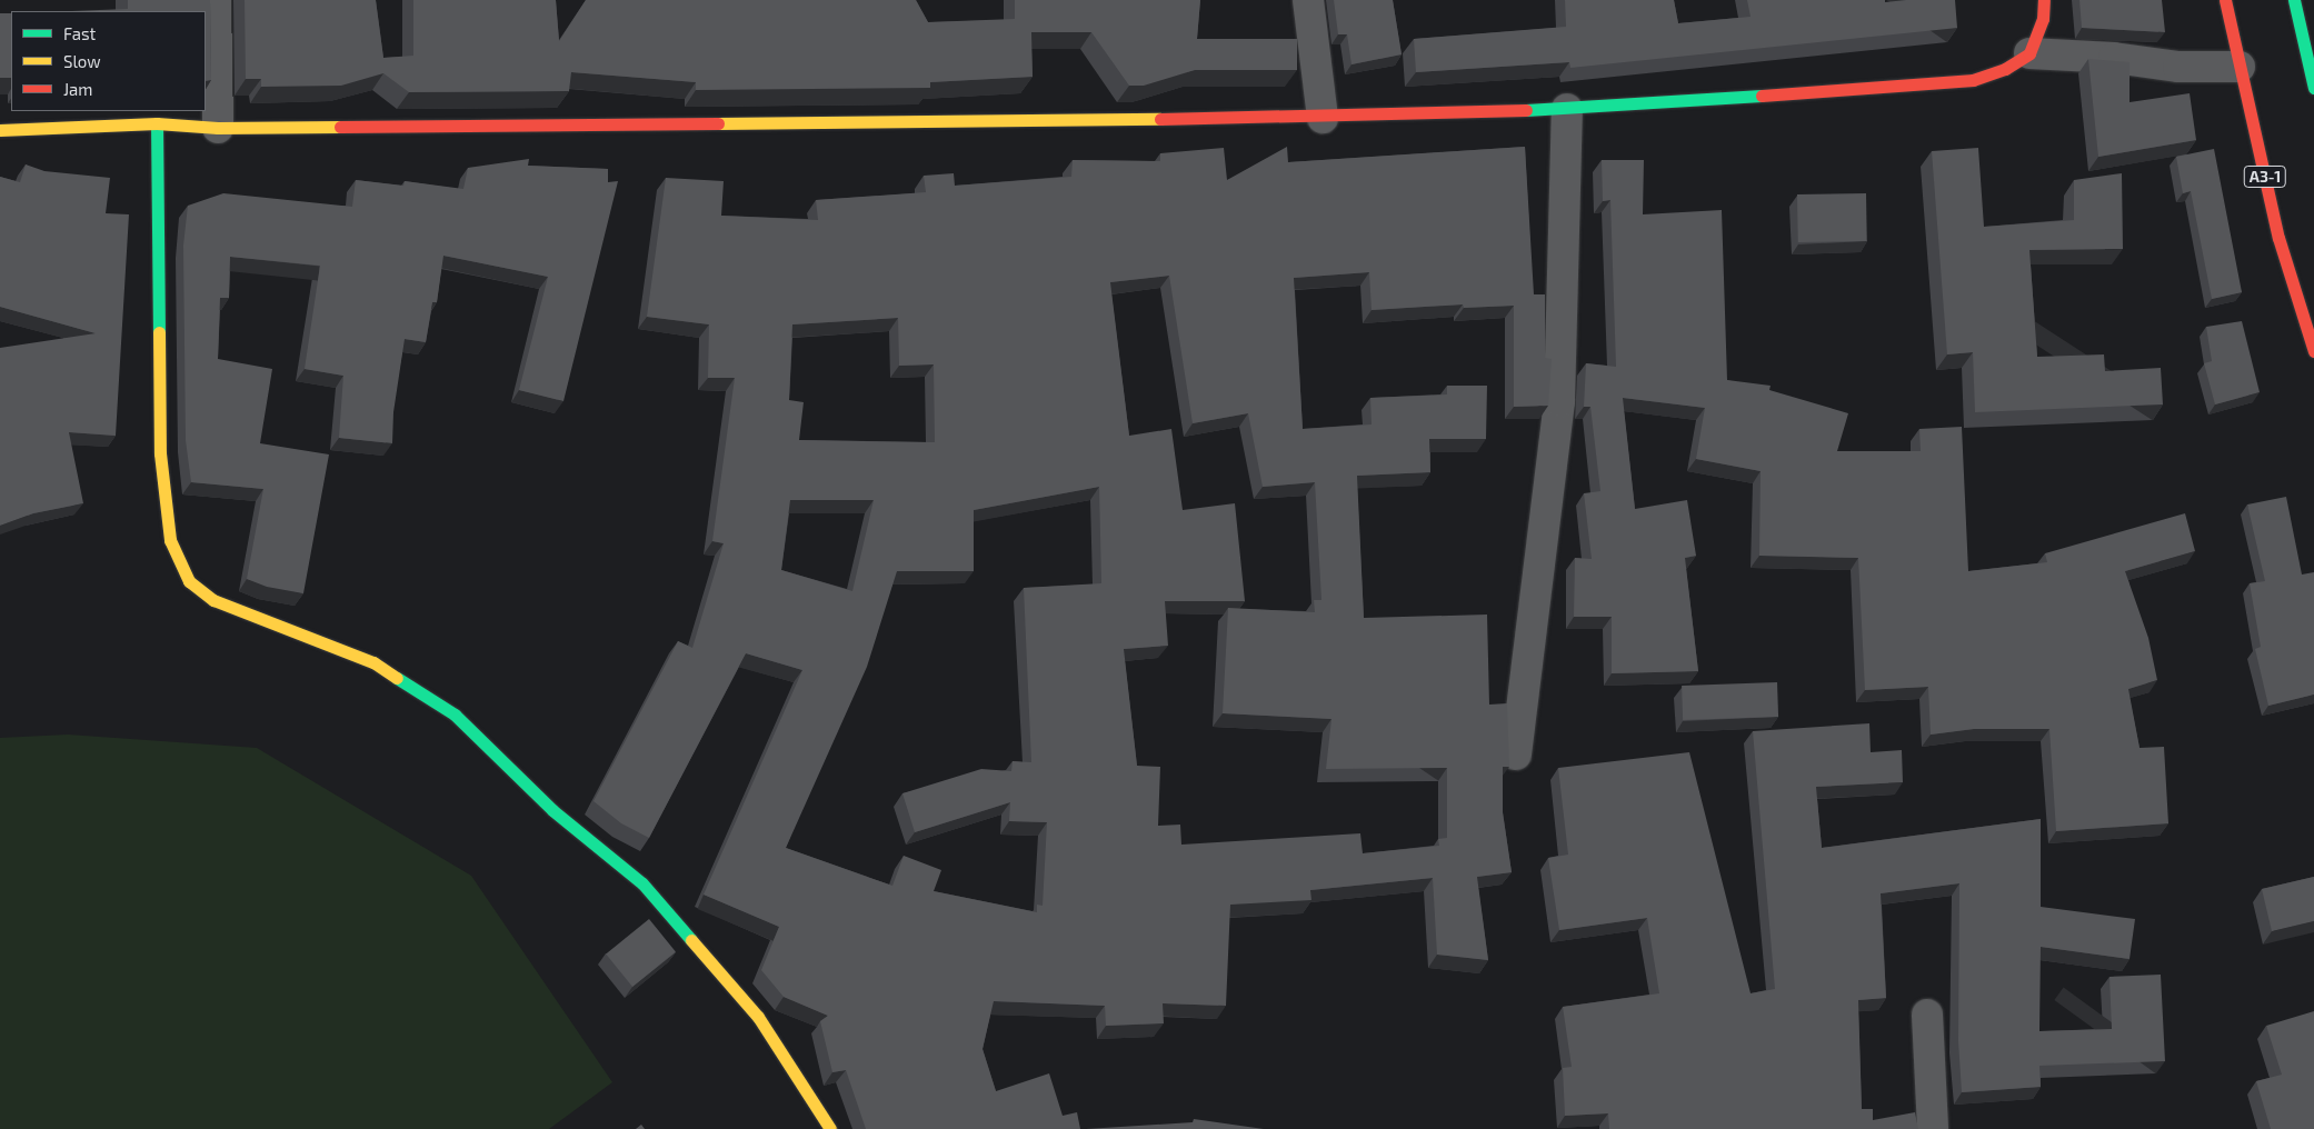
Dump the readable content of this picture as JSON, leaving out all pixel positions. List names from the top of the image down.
{
  "streets": {
    "main road": ["A3-1"]
  },
  "legend": ["Fast", "Slow", "Jam"]
}
